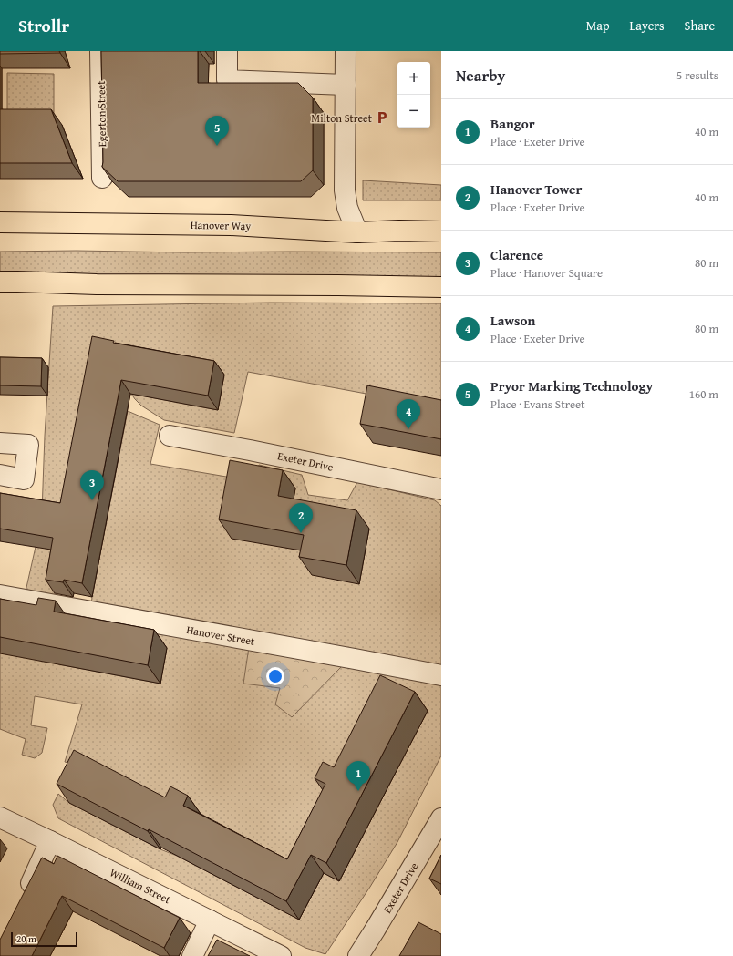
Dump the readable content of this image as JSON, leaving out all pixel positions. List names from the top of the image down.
{
  "streets": {
    "highway": ["Hanover Way"],
    "street": [
      "Egerton Street",
      "Exeter Drive",
      "Hanover Street",
      "William Street"
    ]
  },
  "places": {
    "parking": ["Milton Street"]
  },
  "scale_bar": "20 m",
  "page": {
    "header": "Strollr",
    "nav": ["Map", "Layers", "Share"],
    "heading": ["Nearby", "5 results"],
    "map_buttons": ["+", "−"],
    "list": [
      {
        "mark": "1",
        "name": "Bangor",
        "note": "Place · Exeter Drive",
        "value": "40 m"
      },
      {
        "mark": "2",
        "name": "Hanover Tower",
        "note": "Place · Exeter Drive",
        "value": "40 m"
      },
      {
        "mark": "3",
        "name": "Clarence",
        "note": "Place · Hanover Square",
        "value": "80 m"
      },
      {
        "mark": "4",
        "name": "Lawson",
        "note": "Place · Exeter Drive",
        "value": "80 m"
      },
      {
        "mark": "5",
        "name": "Pryor Marking Technology",
        "note": "Place · Evans Street",
        "value": "160 m"
      }
    ],
    "pins": [
      "5",
      "4",
      "3",
      "2",
      "1"
    ],
    "scale": "20 m"
  }
}
